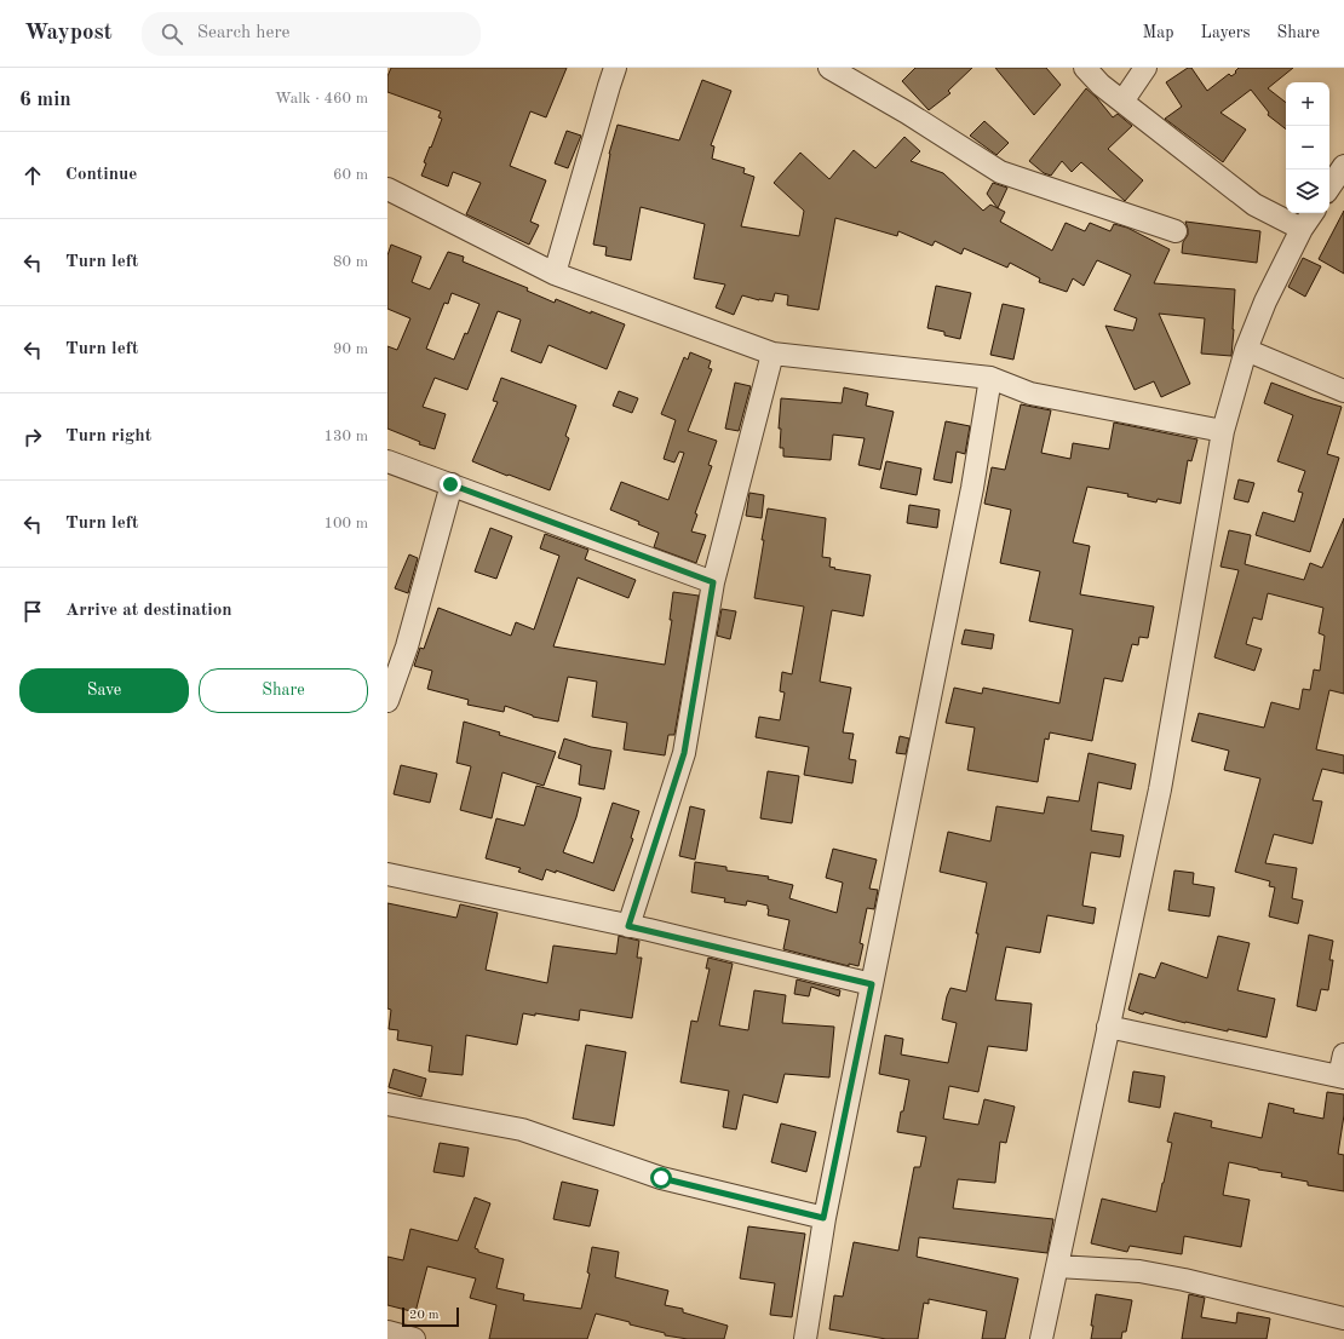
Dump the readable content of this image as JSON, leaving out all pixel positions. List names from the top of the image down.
{
  "scale_bar": "20 m",
  "page": {
    "header": "Waypost",
    "search": "Search here",
    "nav": ["Map", "Layers", "Share"],
    "heading": ["6 min", "Walk · 460 m"],
    "map_buttons": ["+", "−"],
    "list": [
      ["Continue", "60 m"],
      ["Turn left", "80 m"],
      ["Turn left", "90 m"],
      ["Turn right", "130 m"],
      ["Turn left", "100 m"],
      "Arrive at destination"
    ],
    "buttons": ["Save", "Share"],
    "scale": "20 m"
  }
}
